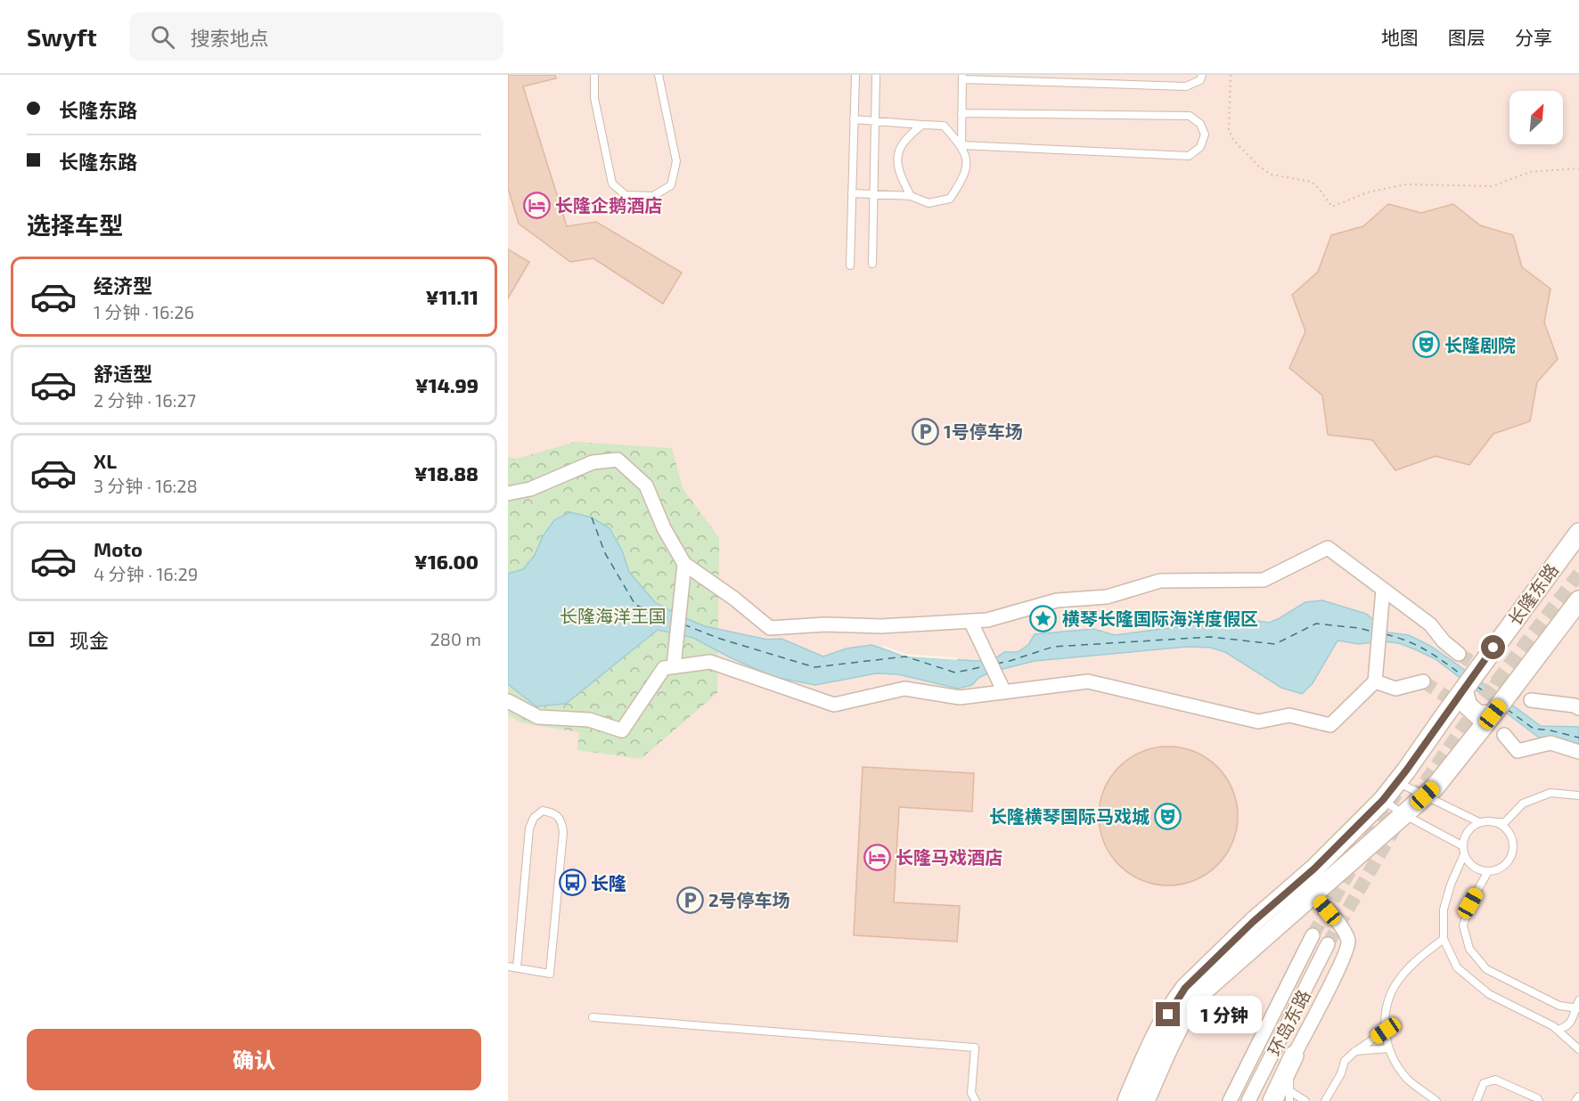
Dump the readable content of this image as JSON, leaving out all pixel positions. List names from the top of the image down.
{
  "streets": {
    "main road": ["长隆东路"],
    "street": ["环岛东路"]
  },
  "parks": ["长隆海洋王国"],
  "places": {
    "hotel": ["长隆企鹅酒店", "长隆马戏酒店"],
    "theatre": ["长隆剧院", "长隆横琴国际马戏城"],
    "parking": ["1号停车场", "2号停车场"],
    "place": ["横琴长隆国际海洋度假区"],
    "bus stop": ["长隆"]
  },
  "north": "top right",
  "page": {
    "header": "Swyft",
    "search": "搜索地点",
    "nav": ["地图", "图层", "分享"],
    "banner": ["长隆东路", "长隆东路"],
    "heading": "选择车型",
    "list": [
      {
        "name": "经济型",
        "note": "1 分钟 · 16:26",
        "value": "¥11.11"
      },
      {
        "name": "舒适型",
        "note": "2 分钟 · 16:27",
        "value": "¥14.99"
      },
      {
        "name": "XL",
        "note": "3 分钟 · 16:28",
        "value": "¥18.88"
      },
      {
        "name": "Moto",
        "note": "4 分钟 · 16:29",
        "value": "¥16.00"
      }
    ],
    "pay": ["现金", "280 m"],
    "bubble": "1 分钟",
    "buttons": "确认"
  }
}
